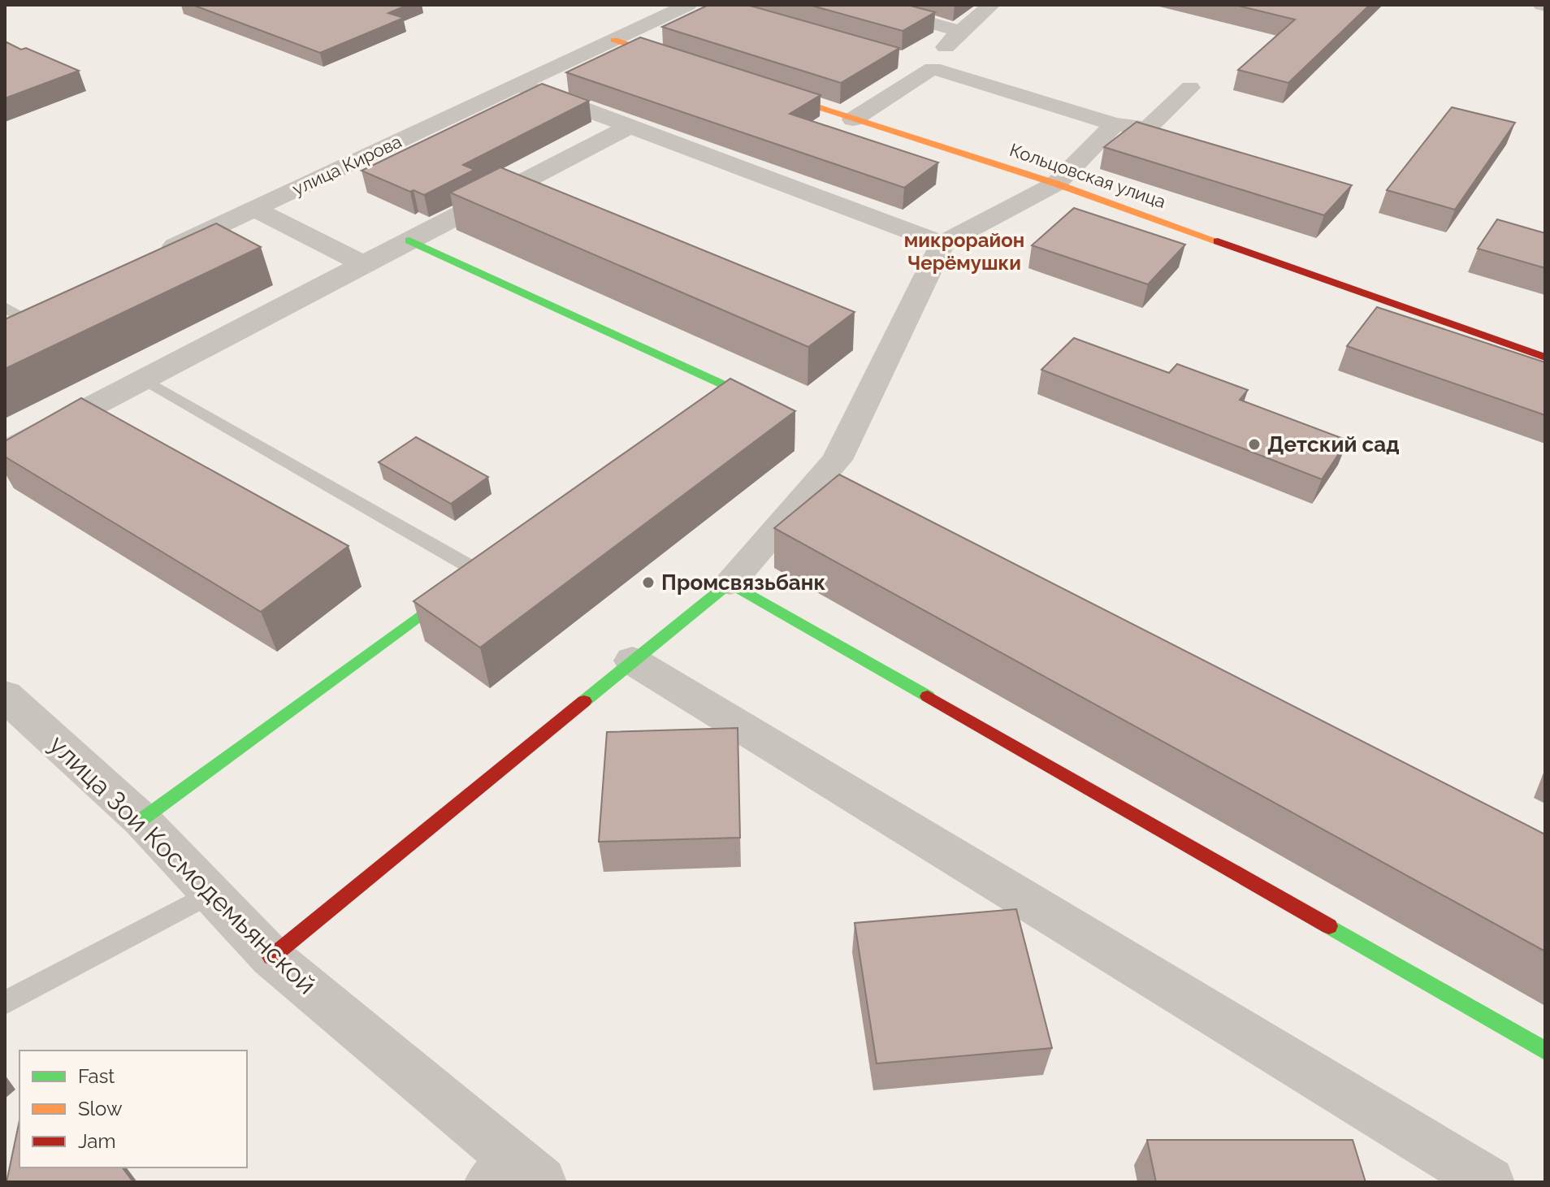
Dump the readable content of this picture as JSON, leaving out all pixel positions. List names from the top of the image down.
{
  "streets": {
    "street": ["улица Кирова", "Кольцовская улица", "улица Зои Космодемьянской"]
  },
  "districts": ["микрорайон Черёмушки"],
  "places": ["Детский сад", "Промсвязьбанк"],
  "legend": ["Fast", "Slow", "Jam"]
}
